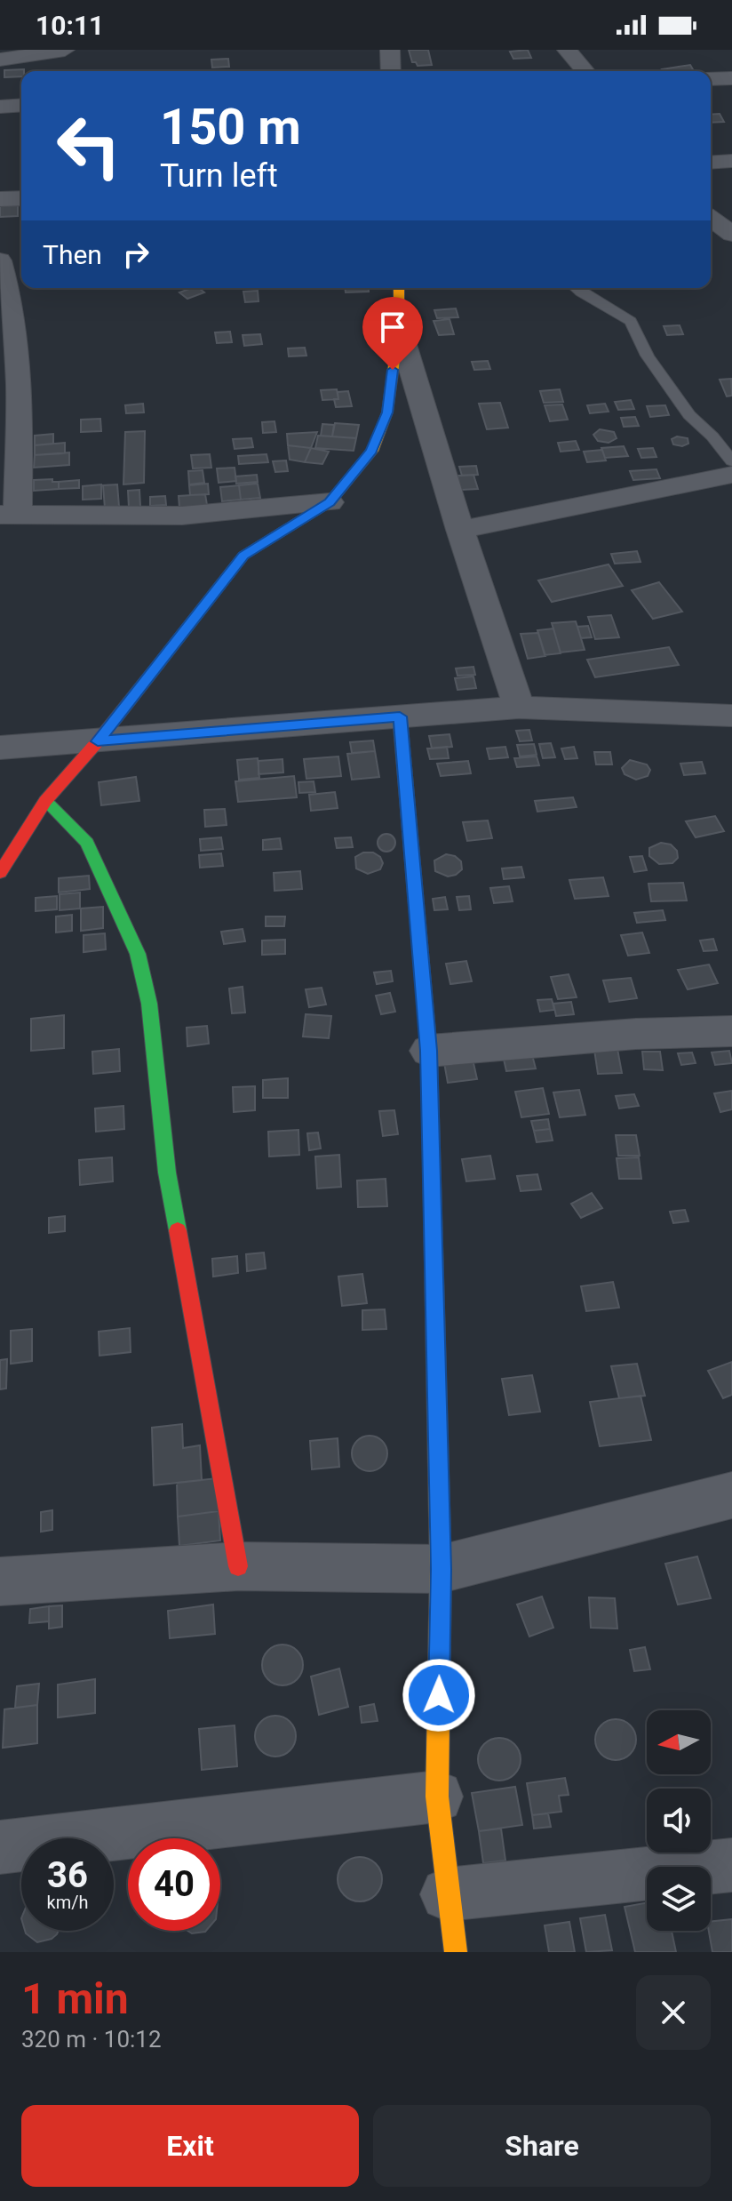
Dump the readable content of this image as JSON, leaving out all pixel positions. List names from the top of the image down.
{
  "north": "left",
  "page": {
    "status": "10:11",
    "turn": ["150 m", "Turn left"],
    "then": "Then",
    "speed": "36 km/h",
    "limit": "40",
    "heading": ["1 min", "320 m · 10:12"],
    "buttons": ["Exit", "Share"]
  }
}
